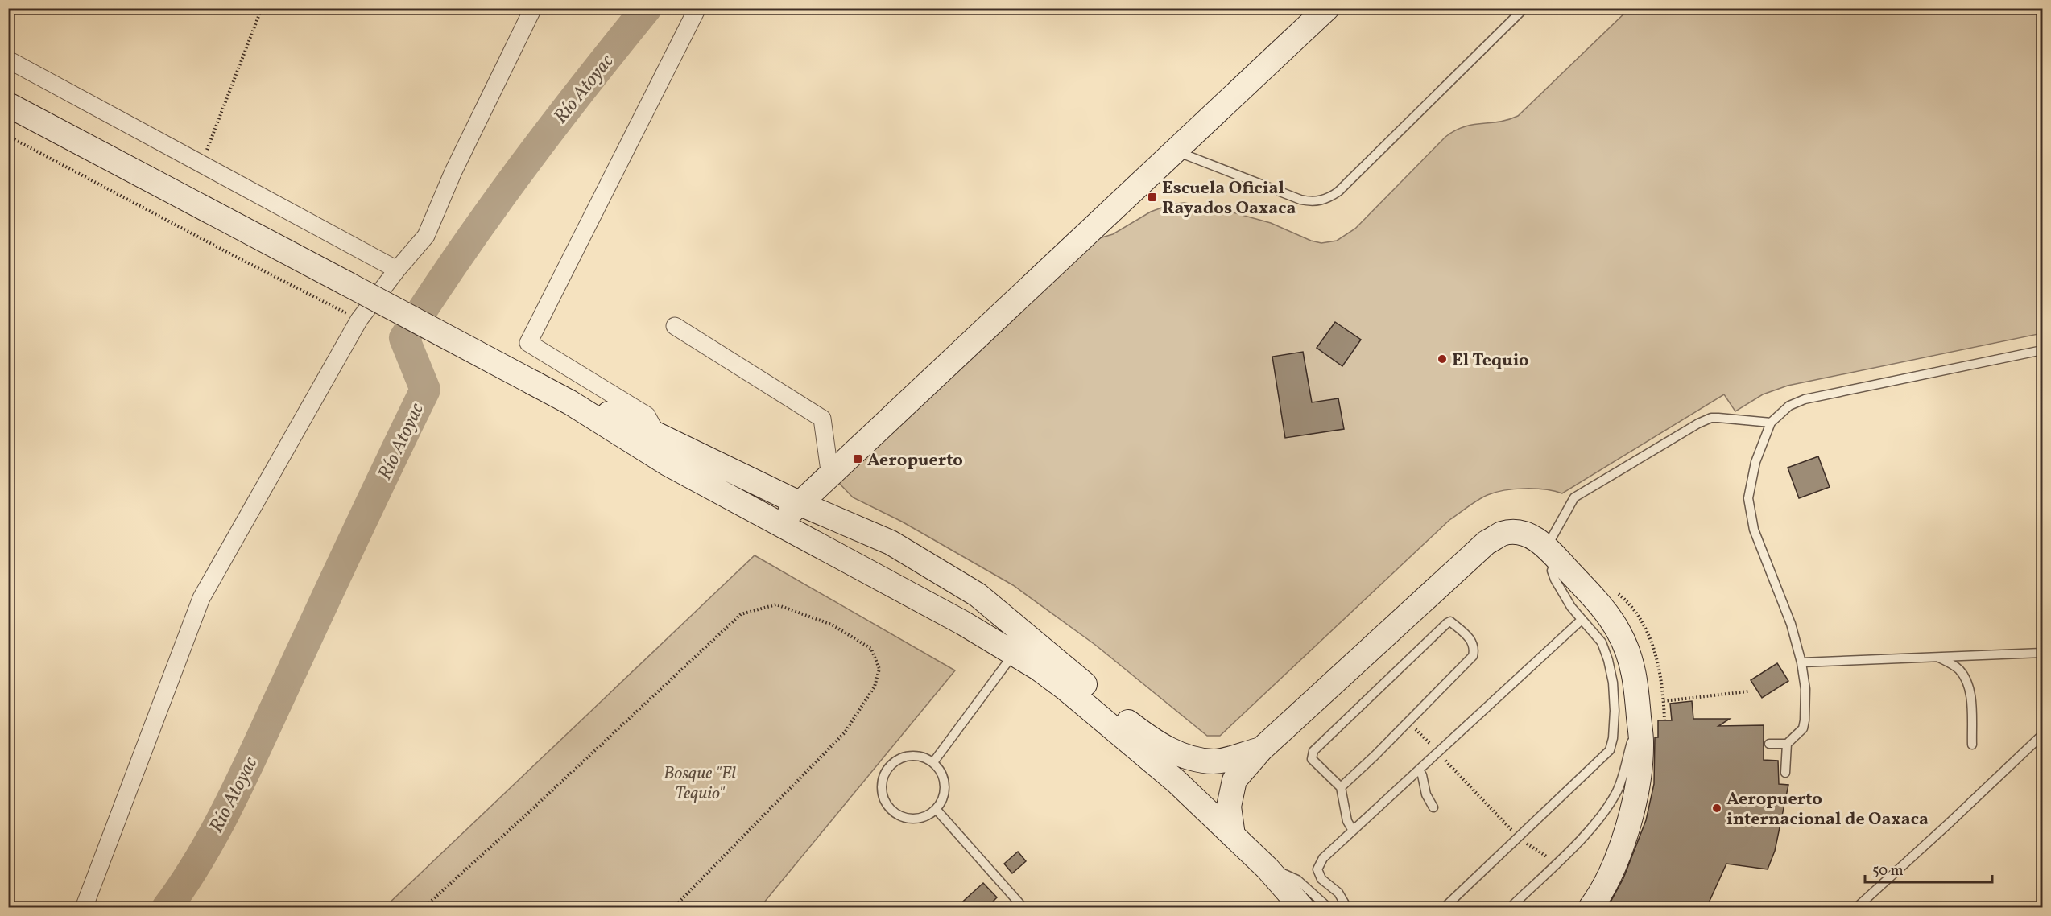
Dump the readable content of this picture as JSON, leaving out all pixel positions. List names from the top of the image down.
{
  "water": ["Río Atoyac"],
  "parks": ["Bosque \"El Tequio\""],
  "places": {
    "transit": ["Escuela Oficial Rayados Oaxaca", "Aeropuerto"],
    "other": ["El Tequio", "Aeropuerto internacional de Oaxaca"]
  },
  "scale_bar": "50 m"
}
